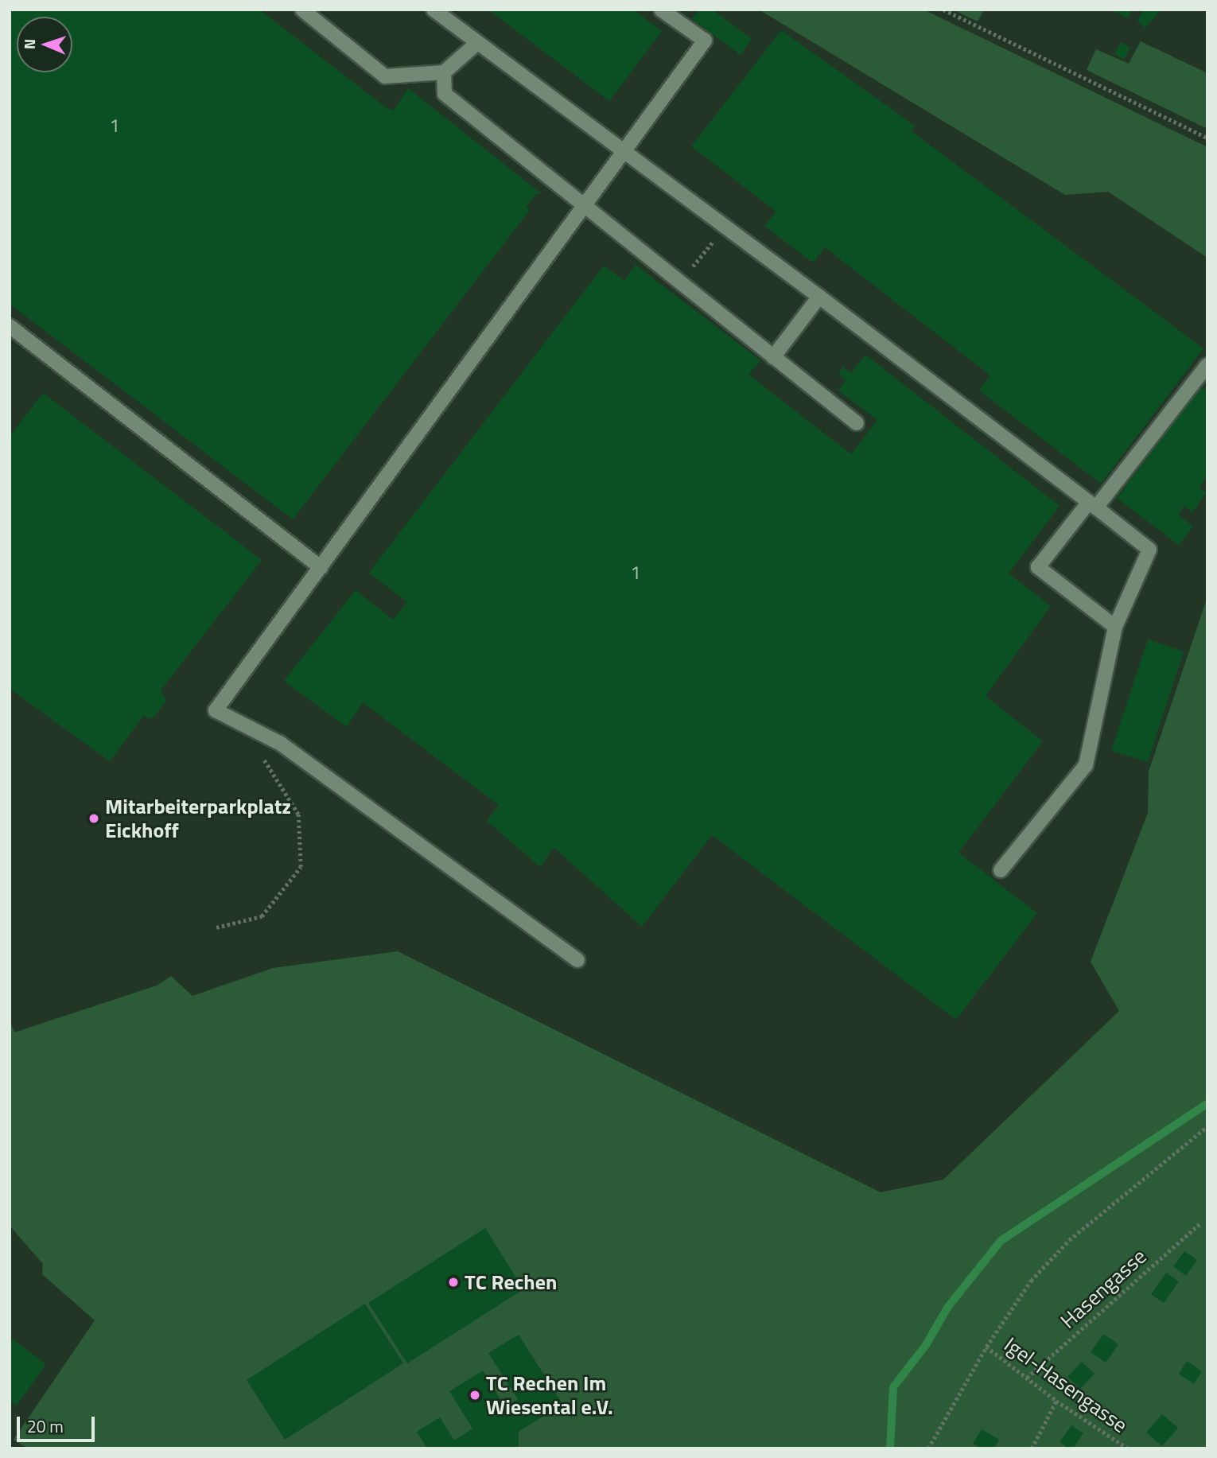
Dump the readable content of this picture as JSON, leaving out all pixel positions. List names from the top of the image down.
{
  "streets": {
    "path": ["Hasengasse", "Igel-Hasengasse"]
  },
  "crossings": [
    ["Hasengasse", "Igel-Hasengasse"]
  ],
  "places": ["Mitarbeiterparkplatz Eickhoff", "TC Rechen", "TC Rechen Im Wiesental e.V."],
  "house_numbers": ["1", "1"],
  "scale_bar": "20 m",
  "north": "left"
}
